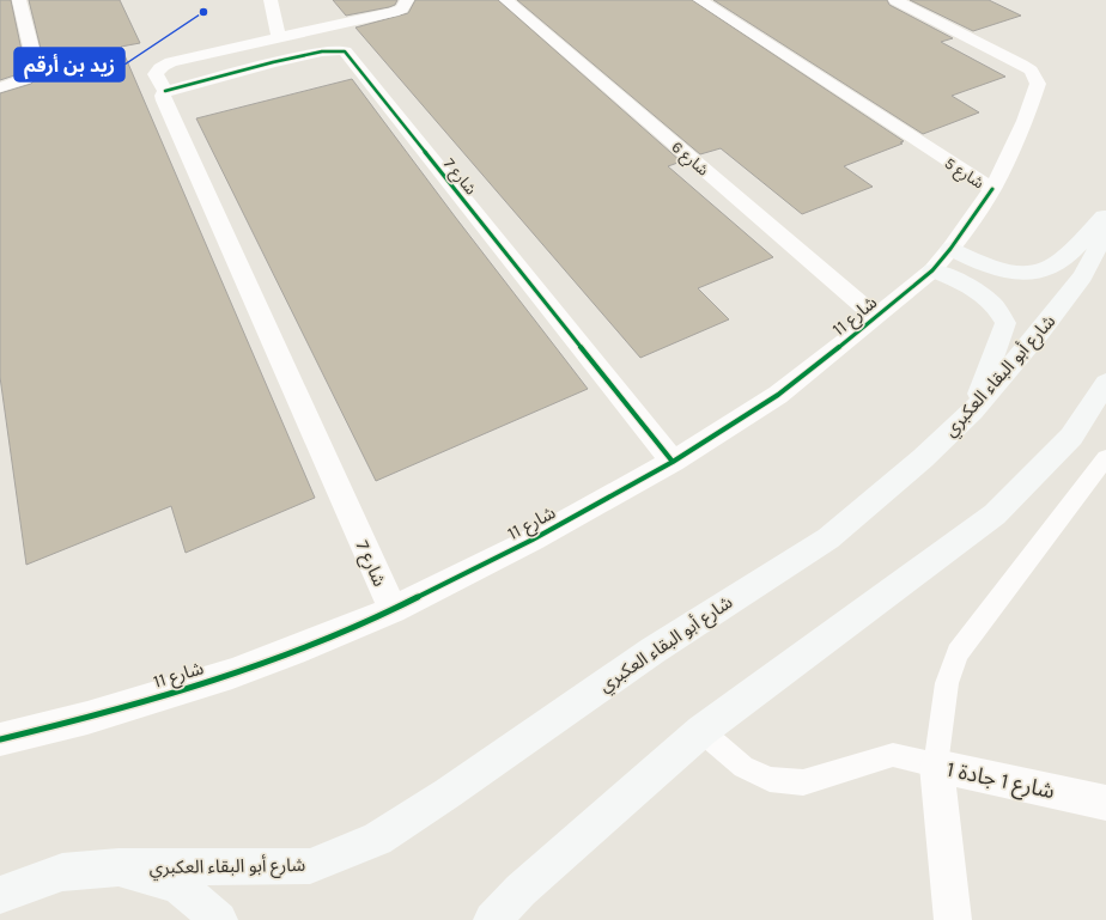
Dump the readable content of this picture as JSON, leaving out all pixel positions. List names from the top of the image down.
{
  "streets": {
    "main road": ["شارع أبو البقاء العكبري"],
    "street": [
      "شارع 6",
      "شارع 5",
      "شارع 7",
      "شارع 11",
      "شارع 1 جادة 1"
    ]
  },
  "crossings": [
    ["شارع 6", "شارع 11"],
    ["شارع 5", "شارع 11"],
    ["شارع 7", "شارع 11"]
  ],
  "places": ["زيد بن أرقم"]
}
